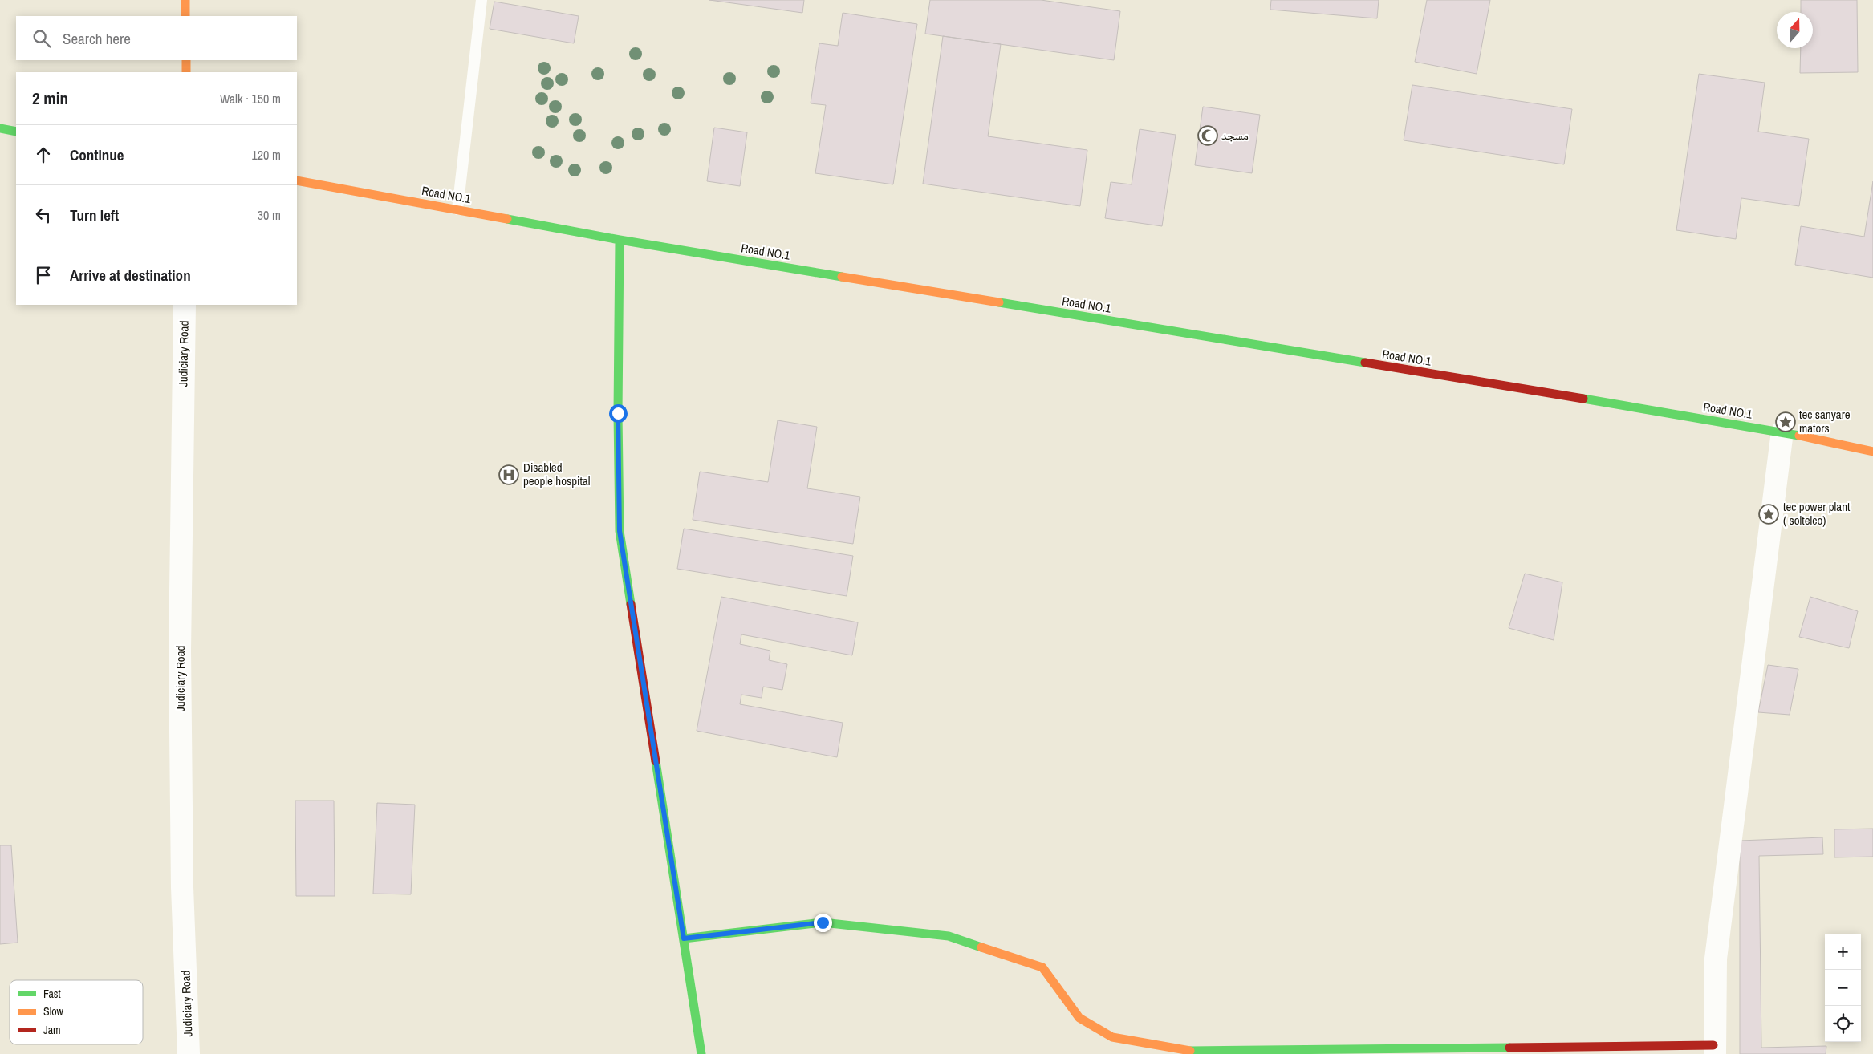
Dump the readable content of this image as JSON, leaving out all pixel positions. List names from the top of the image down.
{
  "streets": {
    "main road": ["Road NO.1"],
    "street": ["Judiciary Road"]
  },
  "places": {
    "mosque": ["مسجد"],
    "place": ["tec sanyare mators", "tec power plant ( soltelco)"],
    "hospital": ["Disabled people hospital"]
  },
  "legend": ["Fast", "Slow", "Jam"],
  "north": "top",
  "page": {
    "search": "Search here",
    "heading": ["2 min", "Walk · 150 m"],
    "list": [
      ["Continue", "120 m"],
      ["Turn left", "30 m"],
      "Arrive at destination"
    ],
    "map_buttons": ["+", "−"]
  }
}
